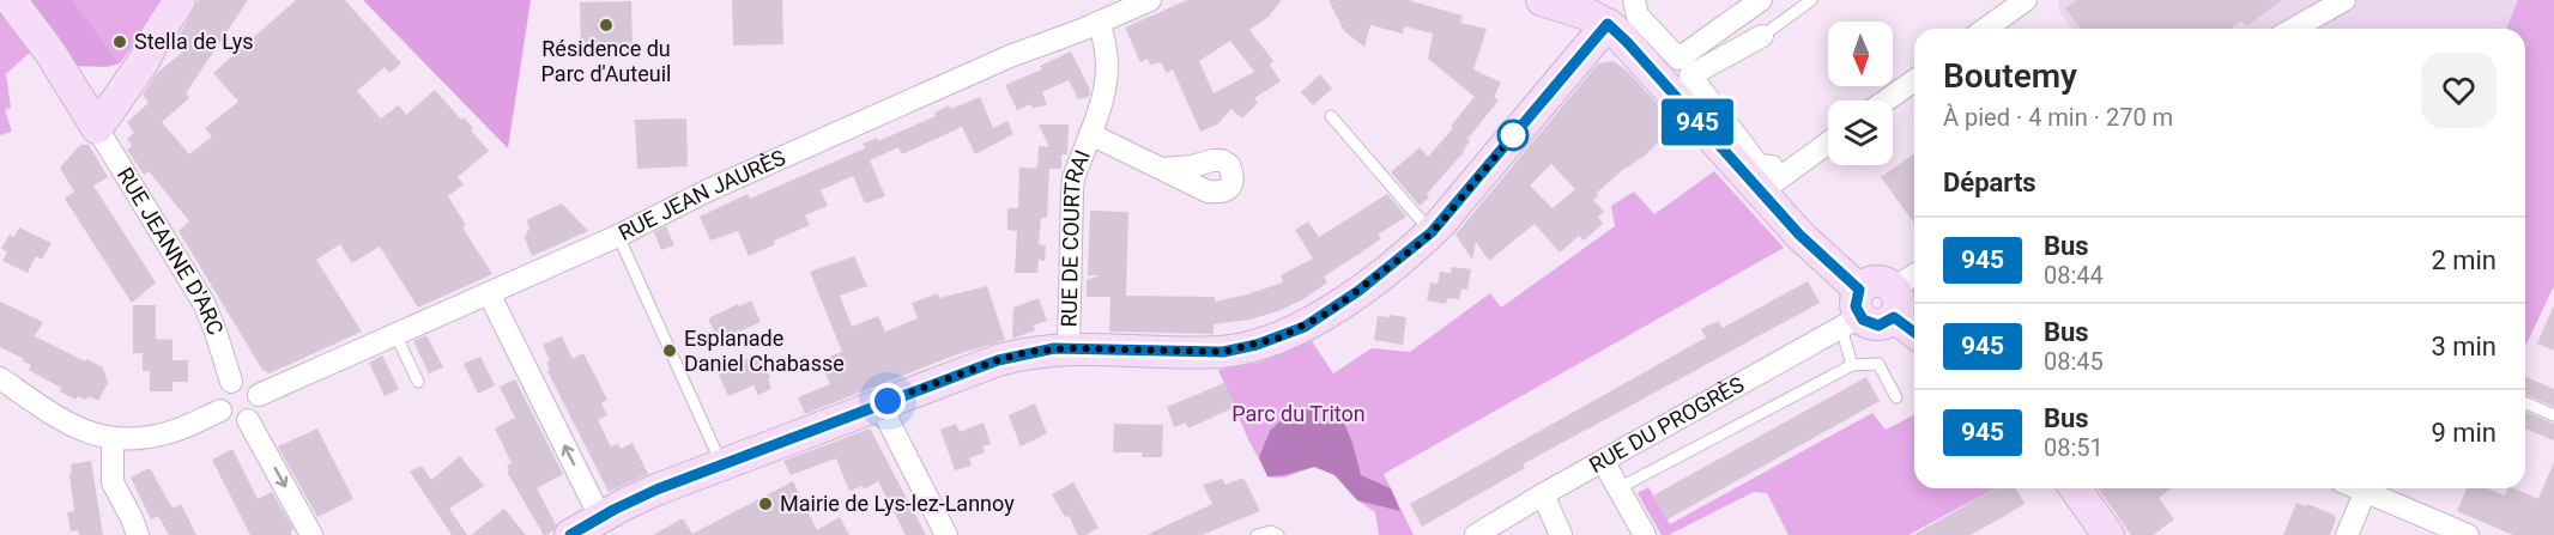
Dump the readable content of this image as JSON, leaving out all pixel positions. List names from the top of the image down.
{
  "streets": {
    "street": [
      "RUE JEAN JAURÈS",
      "RUE DE COURTRAI",
      "RUE JEANNE D'ARC",
      "RUE DU PROGRÈS"
    ]
  },
  "crossings": [
    ["RUE JEAN JAURÈS", "RUE DE COURTRAI"],
    ["RUE JEAN JAURÈS", "RUE JEANNE D'ARC"]
  ],
  "parks": ["Parc du Triton"],
  "places": [
    "Résidence du Parc d'Auteuil",
    "Stella de Lys",
    "Esplanade Daniel Chabasse",
    "Mairie de Lys-lez-Lannoy"
  ],
  "lines": ["bus line 945"],
  "north": "bottom",
  "page": {
    "on_map": "945",
    "heading": [
      ["Boutemy", "À pied · 4 min · 270 m"],
      "Départs"
    ],
    "list": [
      {
        "mark": "945",
        "name": "Bus",
        "note": "08:44",
        "value": "2 min"
      },
      {
        "mark": "945",
        "name": "Bus",
        "note": "08:45",
        "value": "3 min"
      },
      {
        "mark": "945",
        "name": "Bus",
        "note": "08:51",
        "value": "9 min"
      }
    ]
  }
}
